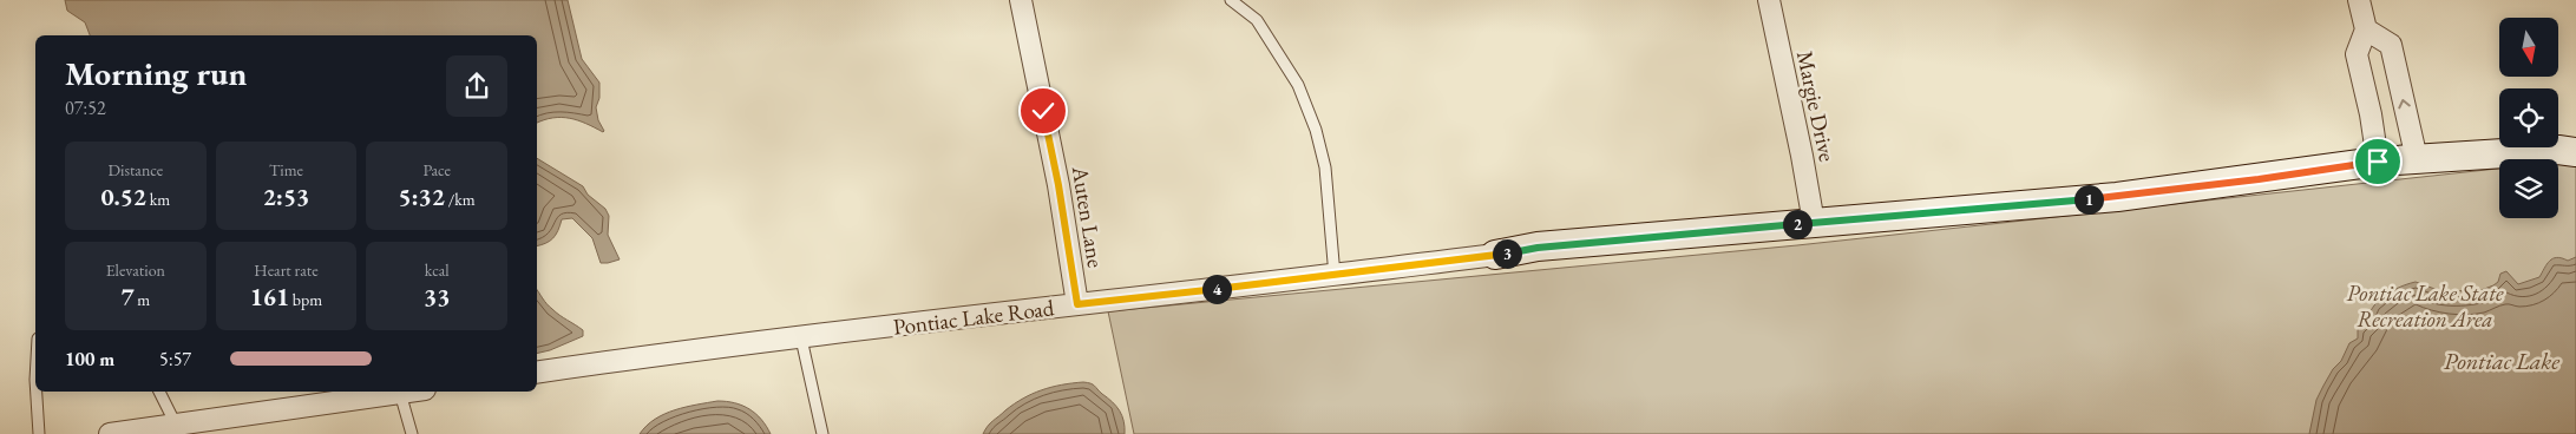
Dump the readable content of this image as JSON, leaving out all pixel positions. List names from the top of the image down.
{
  "streets": {
    "street": ["Margie Drive", "Auten Lane", "Pontiac Lake Road"]
  },
  "crossings": [
    ["Margie Drive", "Pontiac Lake Road"],
    ["Auten Lane", "Pontiac Lake Road"]
  ],
  "water": ["Pontiac Lake"],
  "parks": ["Pontiac Lake State Recreation Area"],
  "north": "bottom",
  "page": {
    "heading": ["Morning run", "07:52"],
    "stats": [
      ["Distance", "0.52 km"],
      ["Time", "2:53"],
      ["Pace", "5:32 /km"],
      ["Elevation", "7 m"],
      ["Heart rate", "161 bpm"],
      ["kcal", "33"]
    ],
    "pins": [
      "1",
      "2",
      "3",
      "4"
    ],
    "list": [
      {
        "name": "100 m",
        "note": "5:57"
      }
    ]
  }
}
